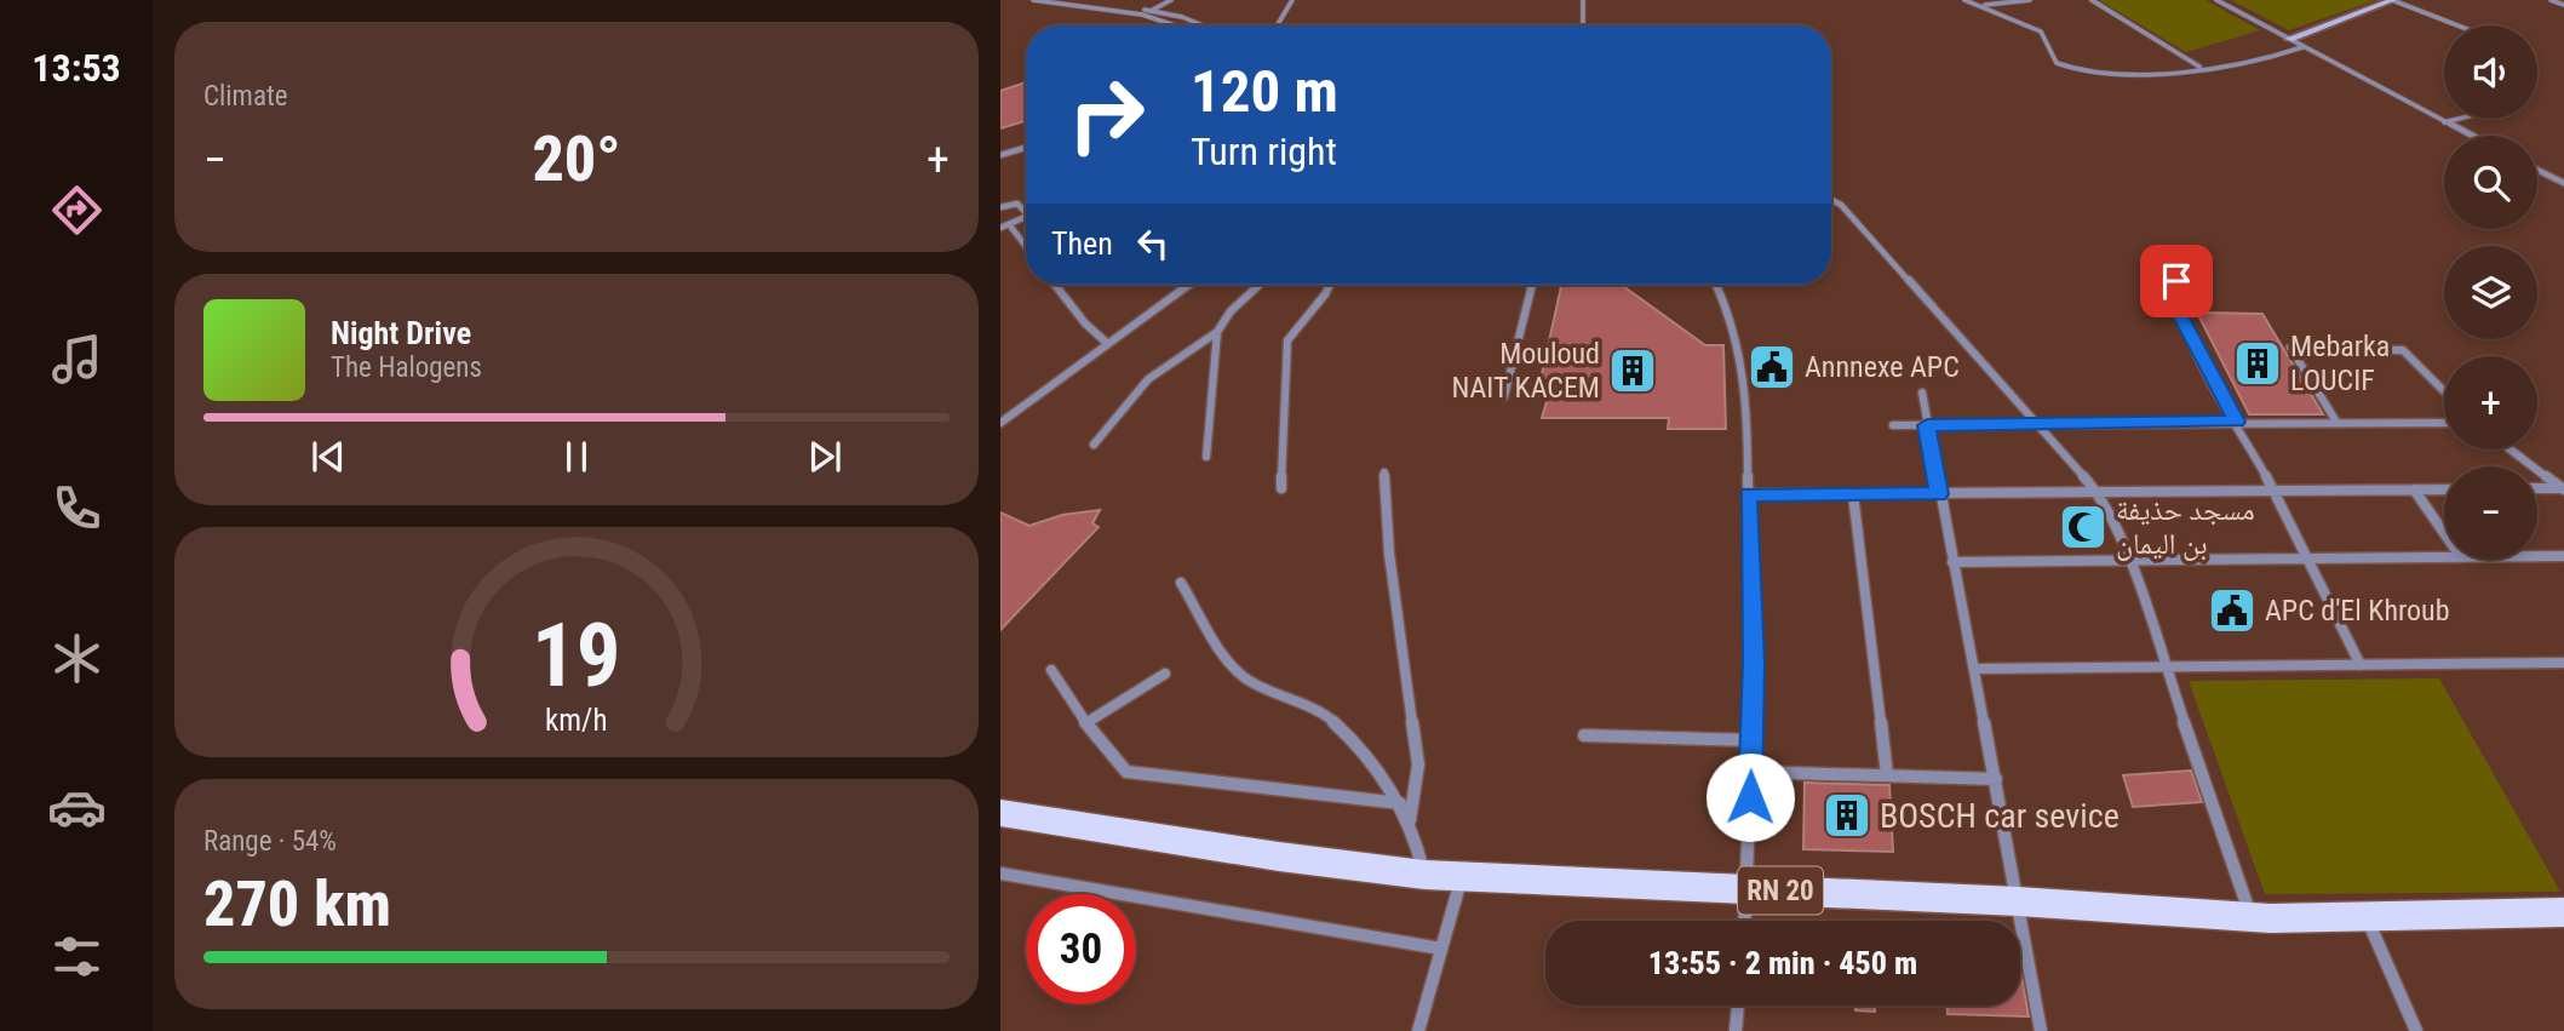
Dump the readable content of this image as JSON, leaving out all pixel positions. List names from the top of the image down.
{
  "streets": {
    "main road": ["RN 20"]
  },
  "places": {
    "building": ["Mebarka LOUCIF", "Mouloud NAIT KACEM", "BOSCH car sevice"],
    "public building": ["Annnexe APC", "APC d'El Khroub"],
    "mosque": ["مسجد حذيفة بن اليمان"]
  },
  "page": {
    "tabs": "13:53",
    "tile": [
      "Climate",
      ["Range · 54%", "270 km"]
    ],
    "map_buttons": ["+", "−"],
    "turn": ["120 m", "Turn right"],
    "heat": ["−", "20°", "+"],
    "then": "Then",
    "song": ["Night Drive", "The Halogens"],
    "limit": "30",
    "trip": "13:55 · 2 min · 450 m",
    "gauge": ["19", "km/h"]
  }
}
